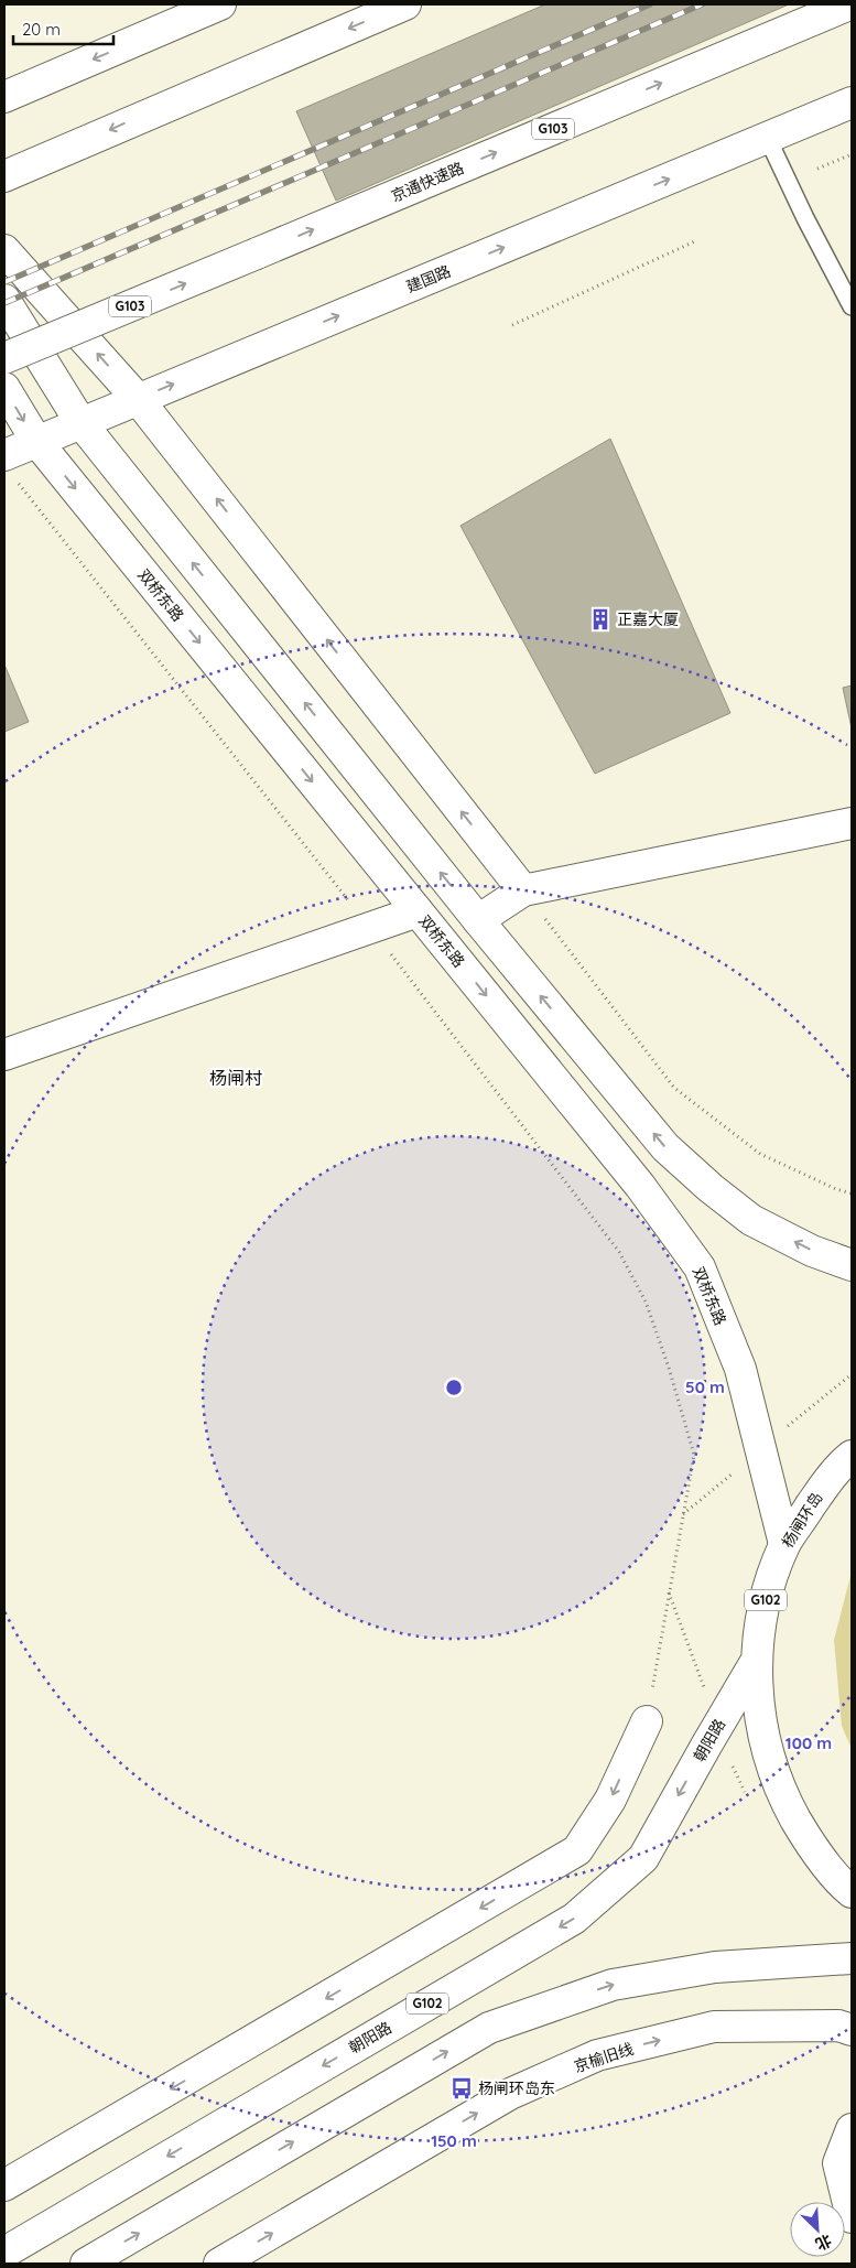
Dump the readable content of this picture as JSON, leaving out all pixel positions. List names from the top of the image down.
{
  "streets": {
    "main road": [
      "G103",
      "京通快速路",
      "建国路",
      "双桥东路",
      "杨闸环岛",
      "G102",
      "朝阳路",
      "京榆旧线"
    ]
  },
  "crossings": [
    ["建国路", "双桥东路"],
    ["双桥东路", "杨闸环岛"],
    ["杨闸环岛", "朝阳路"]
  ],
  "districts": ["杨闸村"],
  "places": {
    "building": ["正嘉大厦"],
    "bus stop": ["杨闸环岛东"]
  },
  "scale_bar": "20 m",
  "north": "bottom right",
  "rings": ["50 m", "100 m", "150 m"]
}
